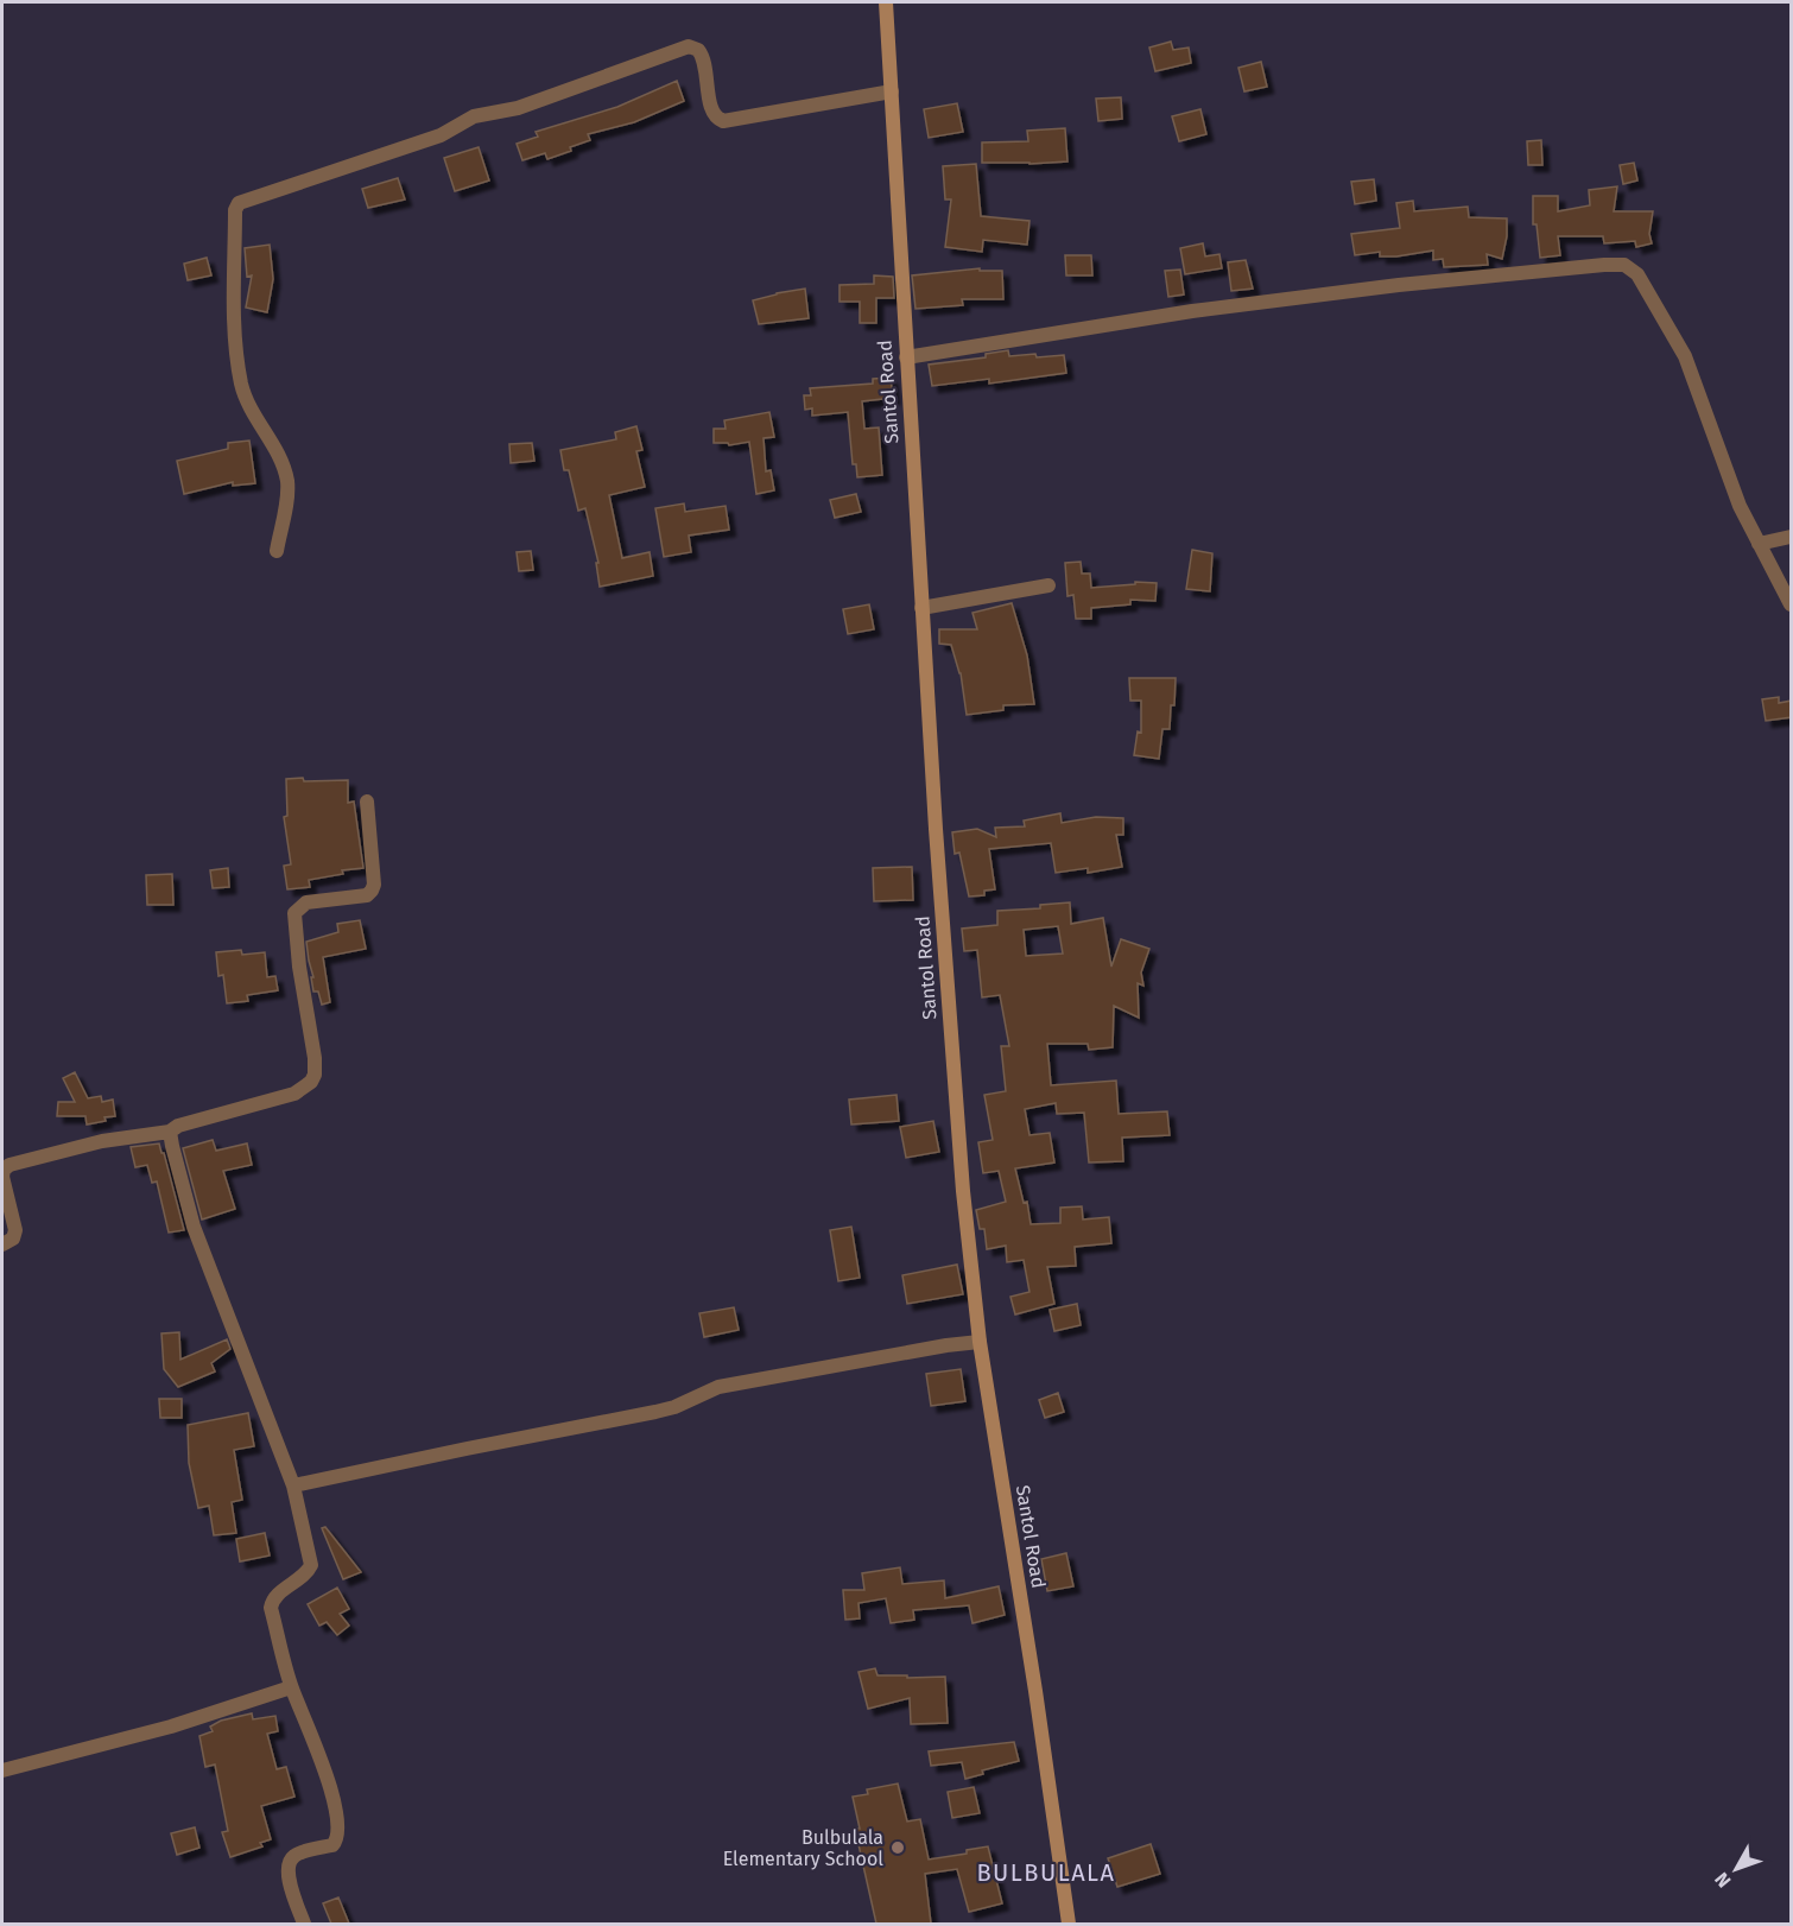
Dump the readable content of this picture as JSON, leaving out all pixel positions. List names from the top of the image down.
{
  "streets": {
    "main road": ["Santol Road"]
  },
  "districts": ["BULBULALA"],
  "places": ["Bulbulala Elementary School"],
  "north": "bottom left"
}
